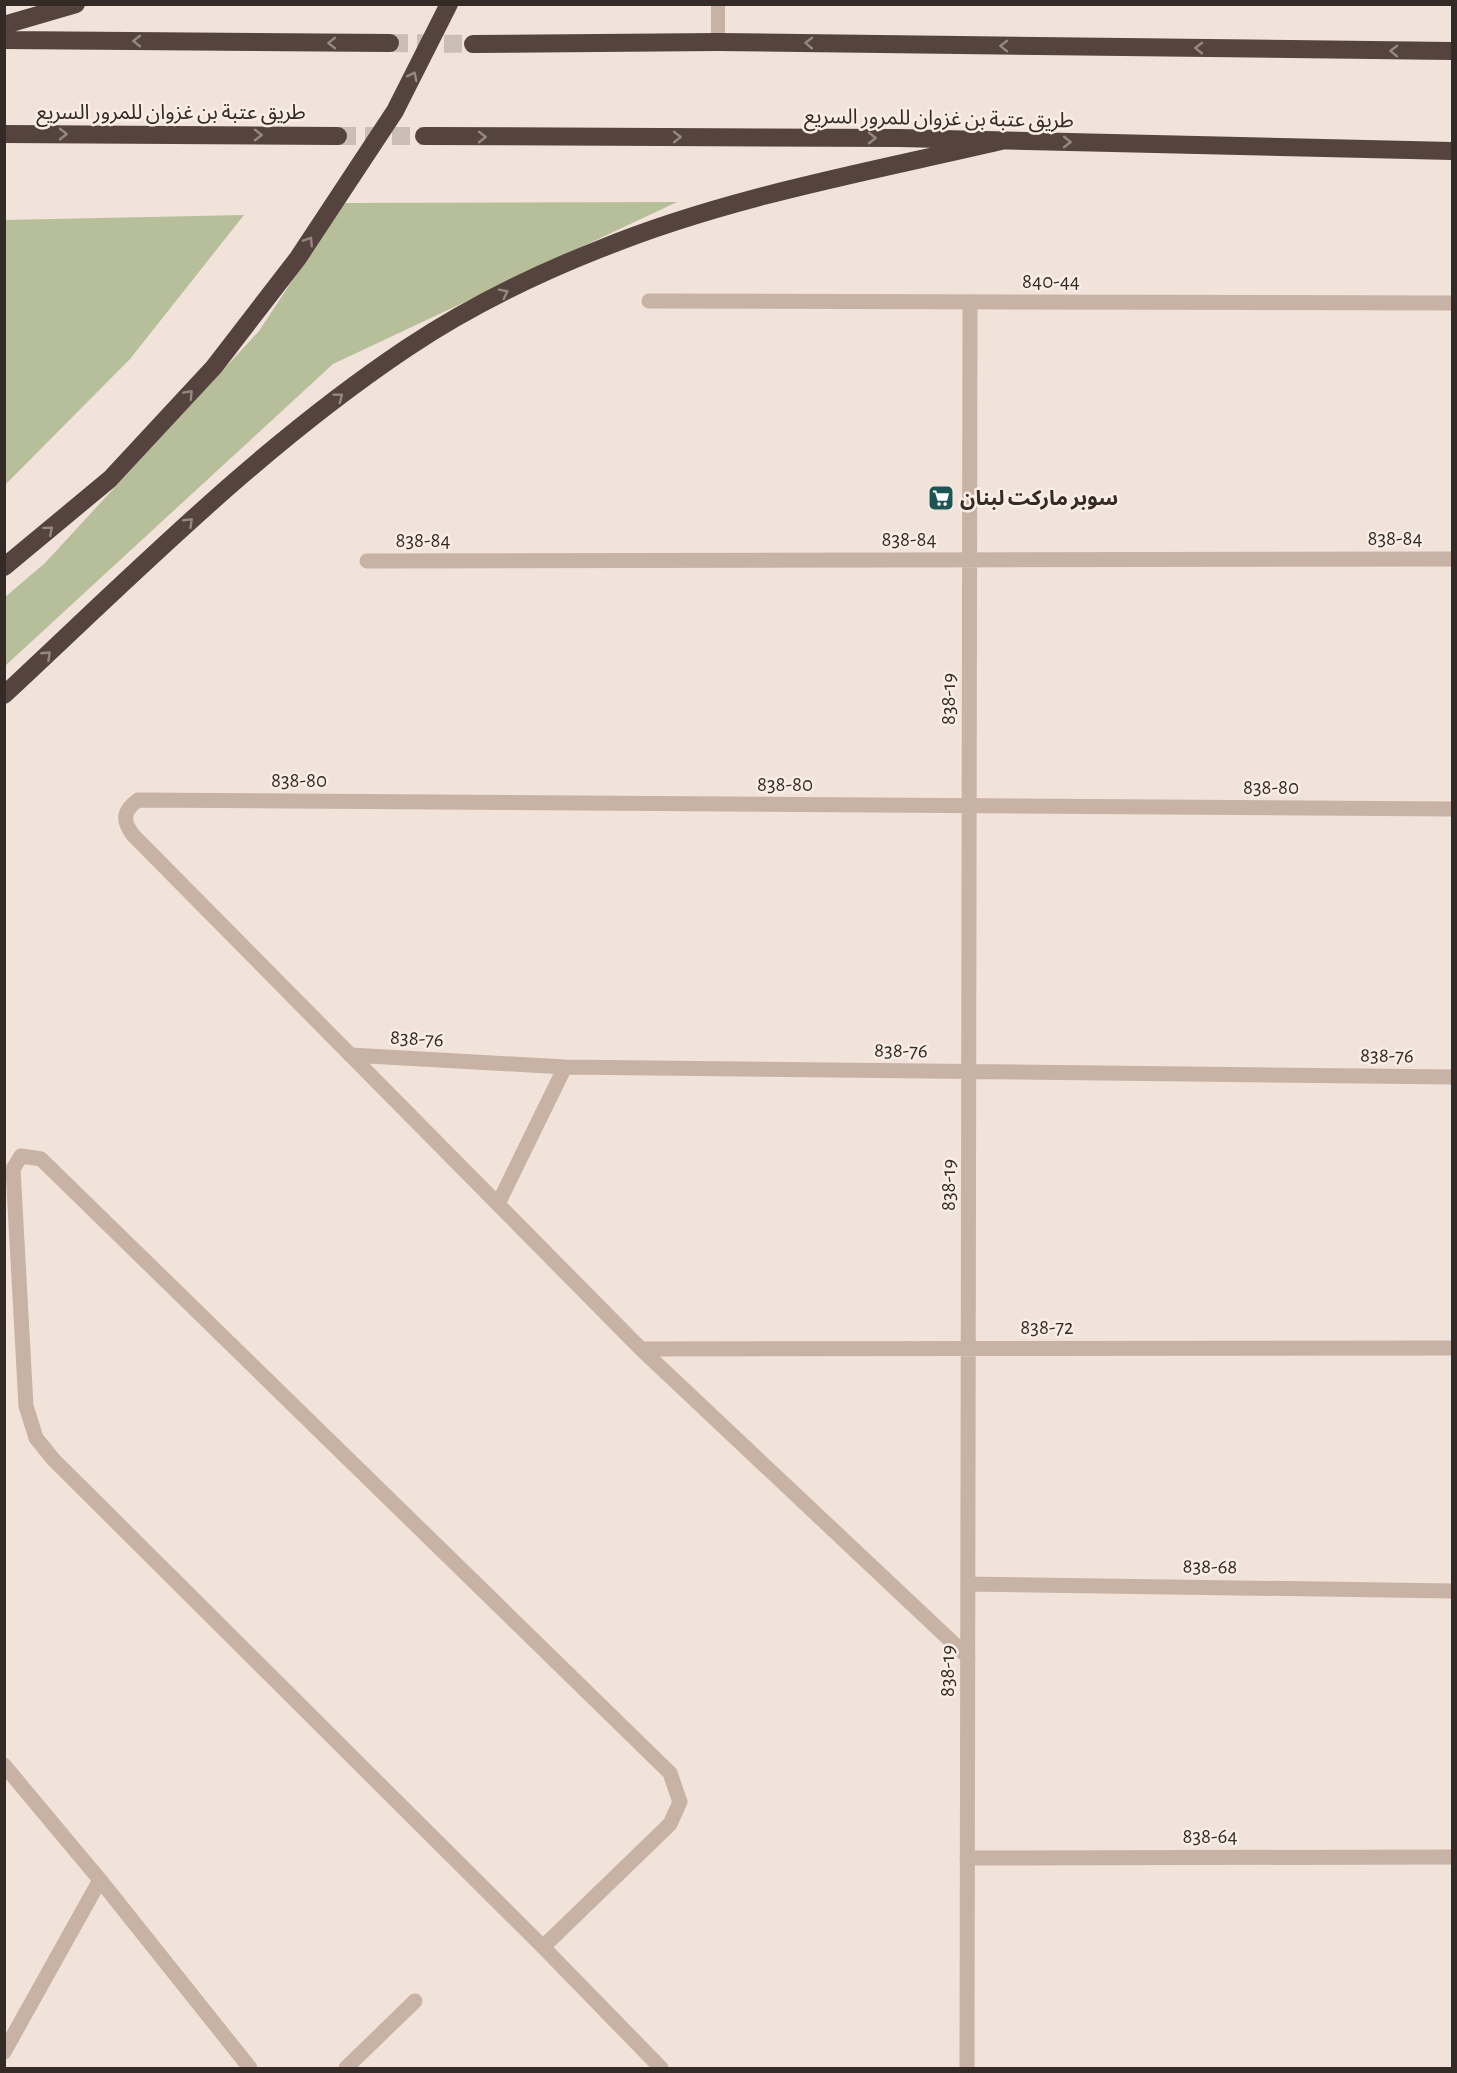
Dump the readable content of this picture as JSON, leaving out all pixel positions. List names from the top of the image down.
{
  "streets": {
    "highway": ["طريق عتبة بن غزوان للمرور السريع"],
    "street": [
      "840-44",
      "838-84",
      "838-19",
      "838-80",
      "838-76",
      "838-72",
      "838-68",
      "838-64"
    ]
  },
  "crossings": [
    ["840-44", "838-19"],
    ["838-84", "838-19"],
    ["838-19", "838-80"],
    ["838-19", "838-76"],
    ["838-19", "838-72"],
    ["838-19", "838-68"],
    ["838-19", "838-64"],
    ["838-80", "838-76"]
  ],
  "places": {
    "supermarket": ["سوبر ماركت لبنان"]
  }
}
